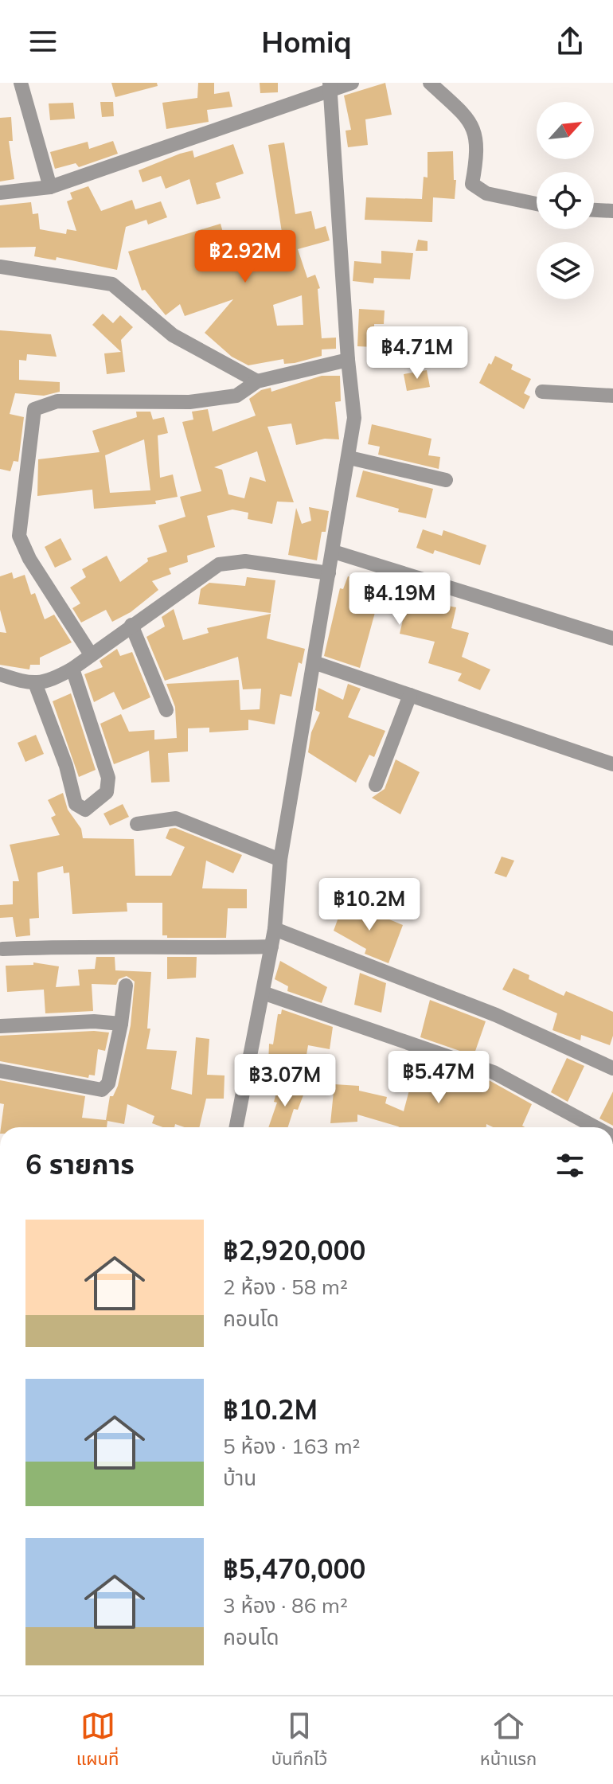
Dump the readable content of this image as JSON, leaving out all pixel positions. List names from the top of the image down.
{
  "north": "top right",
  "page": {
    "header": "Homiq",
    "price": [
      "฿2.92M",
      "฿4.71M",
      "฿4.19M",
      "฿10.2M",
      "฿5.47M",
      "฿3.07M"
    ],
    "heading": "6 รายการ",
    "list": [
      {
        "name": "฿2,920,000",
        "note": "2 ห้อง · 58 m² · คอนโด"
      },
      {
        "name": "฿10.2M",
        "note": "5 ห้อง · 163 m² · บ้าน"
      },
      {
        "name": "฿5,470,000",
        "note": "3 ห้อง · 86 m² · คอนโด"
      }
    ],
    "tabs": ["แผนที่", "บันทึกไว้", "หน้าแรก"]
  }
}
